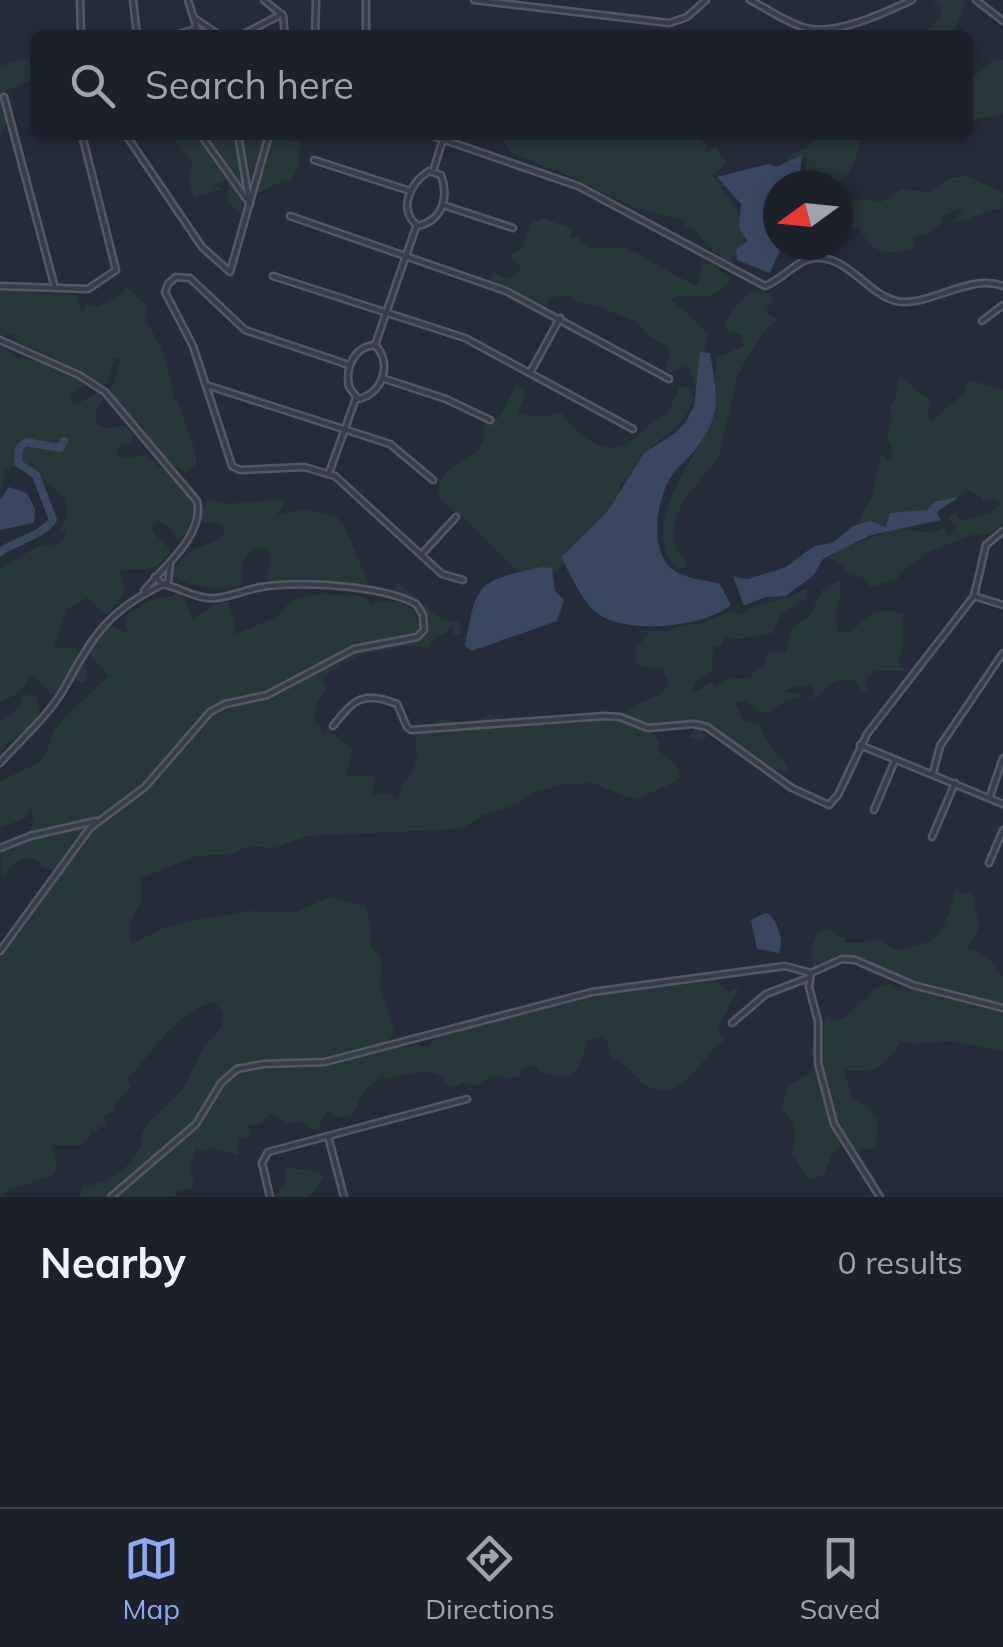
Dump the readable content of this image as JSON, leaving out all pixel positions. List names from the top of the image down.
{
  "north": "left",
  "page": {
    "search": "Search here",
    "heading": ["Nearby", "0 results"],
    "nav": ["Map", "Directions", "Saved"]
  }
}
